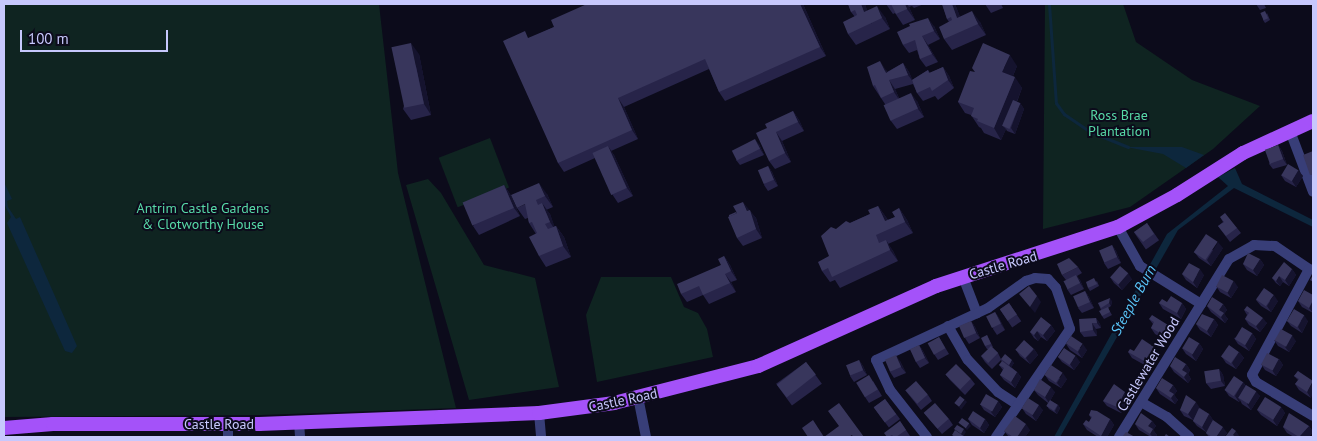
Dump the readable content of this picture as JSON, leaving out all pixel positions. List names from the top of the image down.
{
  "streets": {
    "main road": ["Castle Road"],
    "street": ["Castlewater Wood"]
  },
  "water": ["Steeple Burn"],
  "parks": ["Ross Brae Plantation", "Antrim Castle Gardens & Clotworthy House"],
  "scale_bar": "100 m"
}
